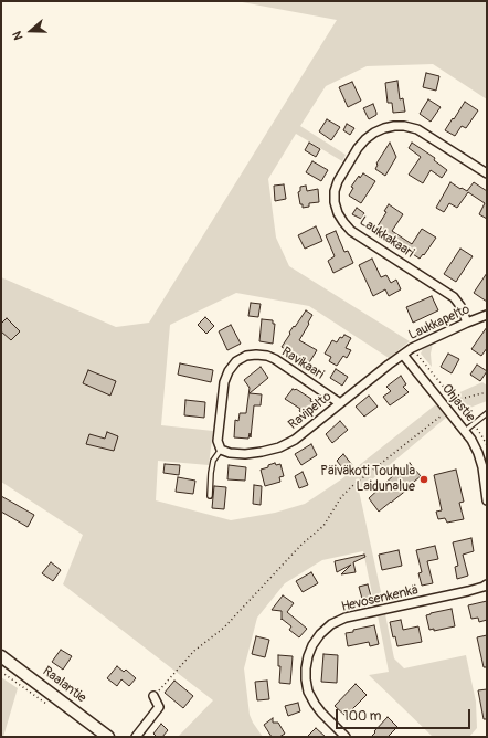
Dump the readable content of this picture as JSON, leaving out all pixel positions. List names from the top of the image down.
{
  "streets": {
    "street": [
      "Laukkakaari",
      "Laukkapelto",
      "Ravikaari",
      "Ohjastie",
      "Ravipelto",
      "Hevosenkenkä",
      "Raalantie"
    ]
  },
  "crossings": [
    ["Laukkakaari", "Laukkapelto"],
    ["Laukkapelto", "Ohjastie"],
    ["Laukkapelto", "Ravipelto"],
    ["Ravikaari", "Ravipelto"],
    ["Ohjastie", "Ravipelto"]
  ],
  "places": ["Päiväkoti Touhula Laidunalue"],
  "scale_bar": "100 m",
  "north": "left"
}
